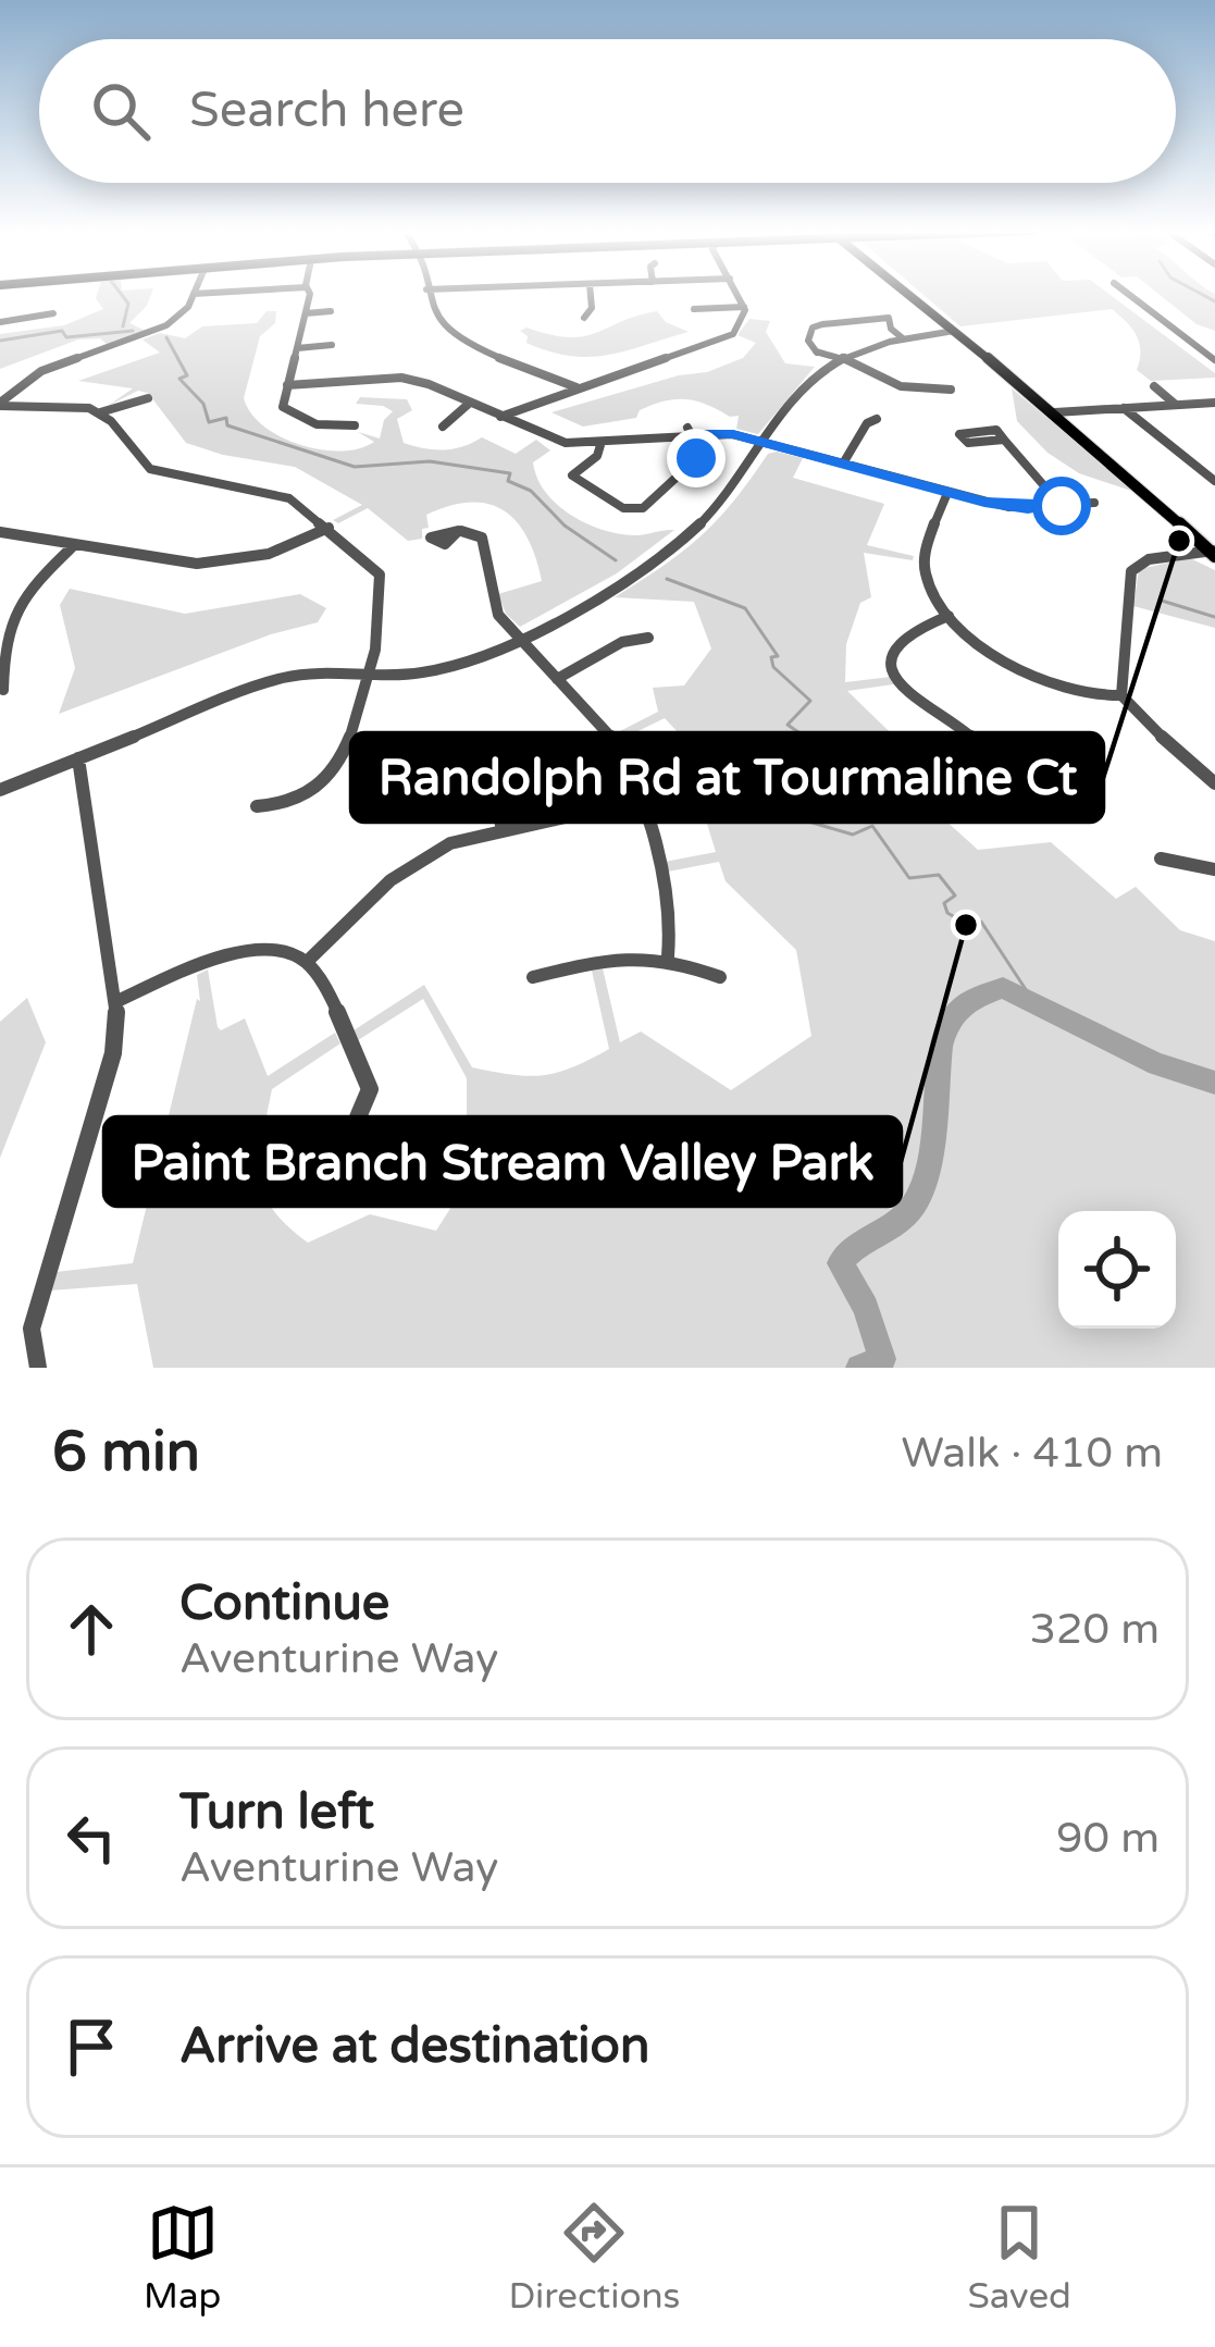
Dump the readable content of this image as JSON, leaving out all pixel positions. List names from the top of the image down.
{
  "places": ["Randolph Rd at Tourmaline Ct", "Paint Branch Stream Valley Park"],
  "page": {
    "search": "Search here",
    "heading": ["6 min", "Walk · 410 m"],
    "list": [
      ["Continue", "Aventurine Way", "320 m"],
      ["Turn left", "Aventurine Way", "90 m"],
      "Arrive at destination"
    ],
    "nav": ["Map", "Directions", "Saved"]
  }
}
